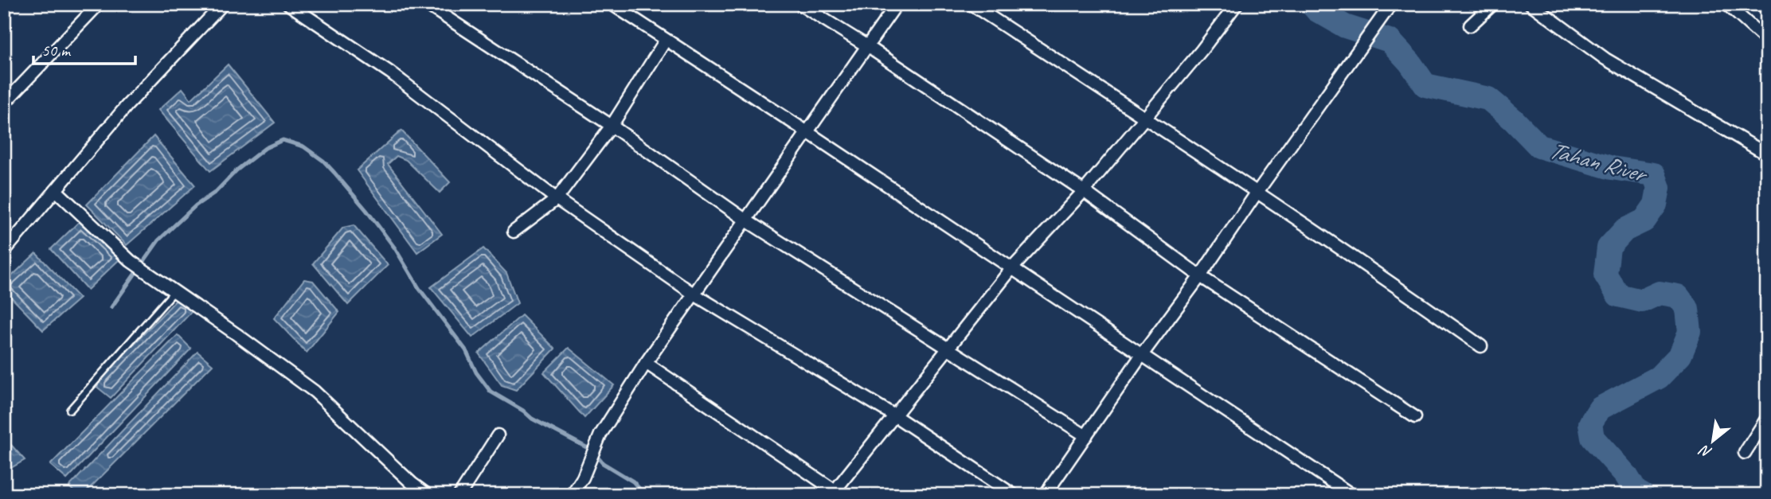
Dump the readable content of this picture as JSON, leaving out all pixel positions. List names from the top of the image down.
{
  "water": ["Tahan River"],
  "scale_bar": "50 m",
  "north": "bottom left"
}
